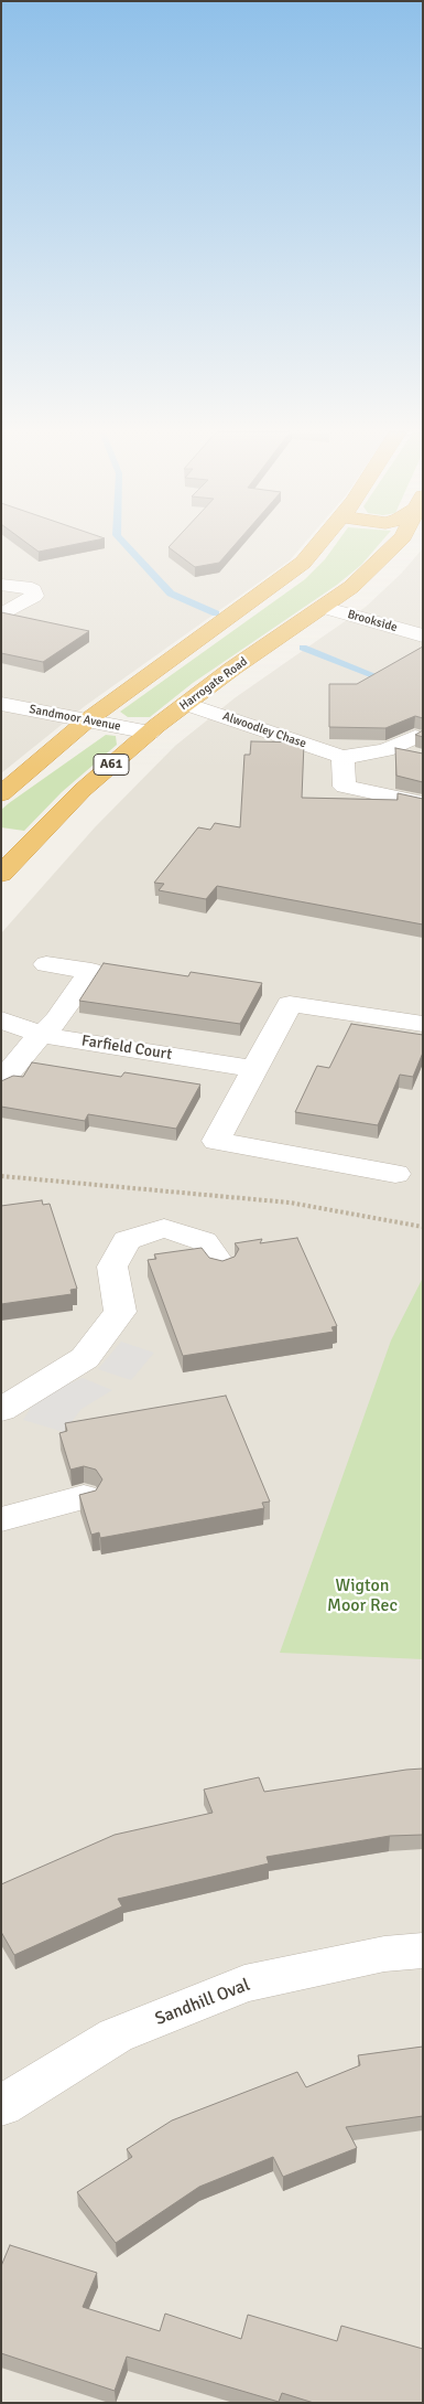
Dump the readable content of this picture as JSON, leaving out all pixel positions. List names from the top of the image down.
{
  "streets": {
    "highway": ["Harrogate Road", "A61"],
    "street": [
      "Brookside",
      "Sandmoor Avenue",
      "Alwoodley Chase",
      "Farfield Court",
      "Sandhill Oval"
    ]
  },
  "crossings": [
    ["Brookside", "Harrogate Road"],
    ["Harrogate Road", "Sandmoor Avenue"],
    ["Harrogate Road", "Alwoodley Chase"]
  ],
  "parks": ["Wigton Moor Rec"]
}
